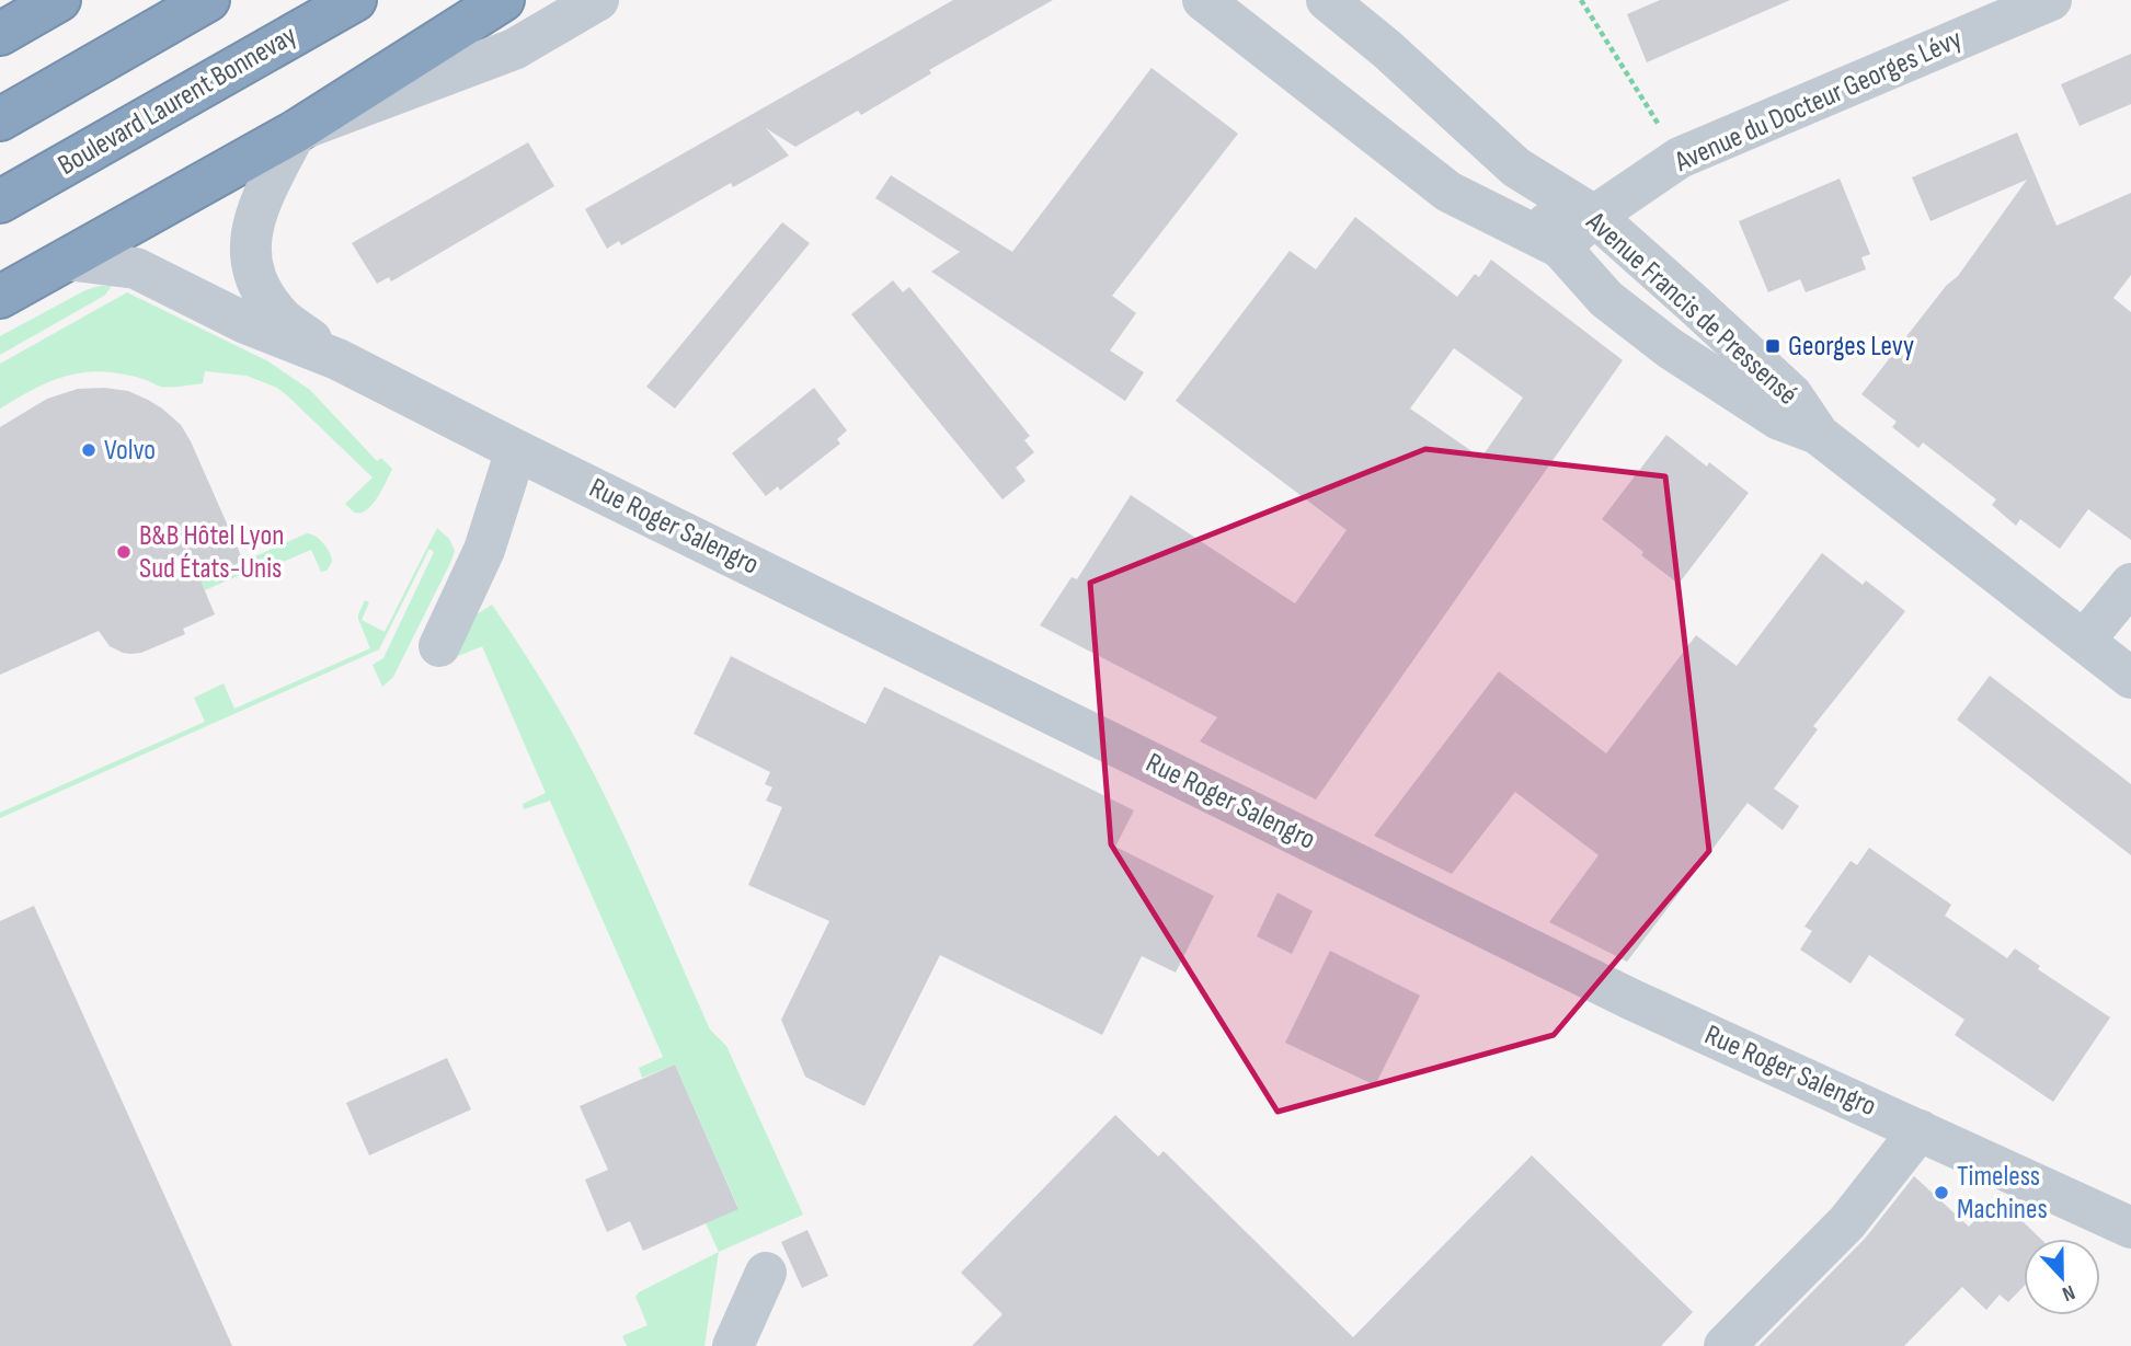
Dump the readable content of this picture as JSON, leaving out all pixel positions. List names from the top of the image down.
{
  "streets": {
    "highway": ["Boulevard Laurent Bonnevay"],
    "street": ["Avenue du Docteur Georges Lévy", "Avenue Francis de Pressensé", "Rue Roger Salengro"]
  },
  "crossings": [
    ["Avenue du Docteur Georges Lévy", "Avenue Francis de Pressensé"]
  ],
  "places": {
    "transit": ["Georges Levy"],
    "other": ["Volvo", "B&B Hôtel Lyon Sud États-Unis", "Timeless Machines"]
  },
  "north": "bottom"
}
